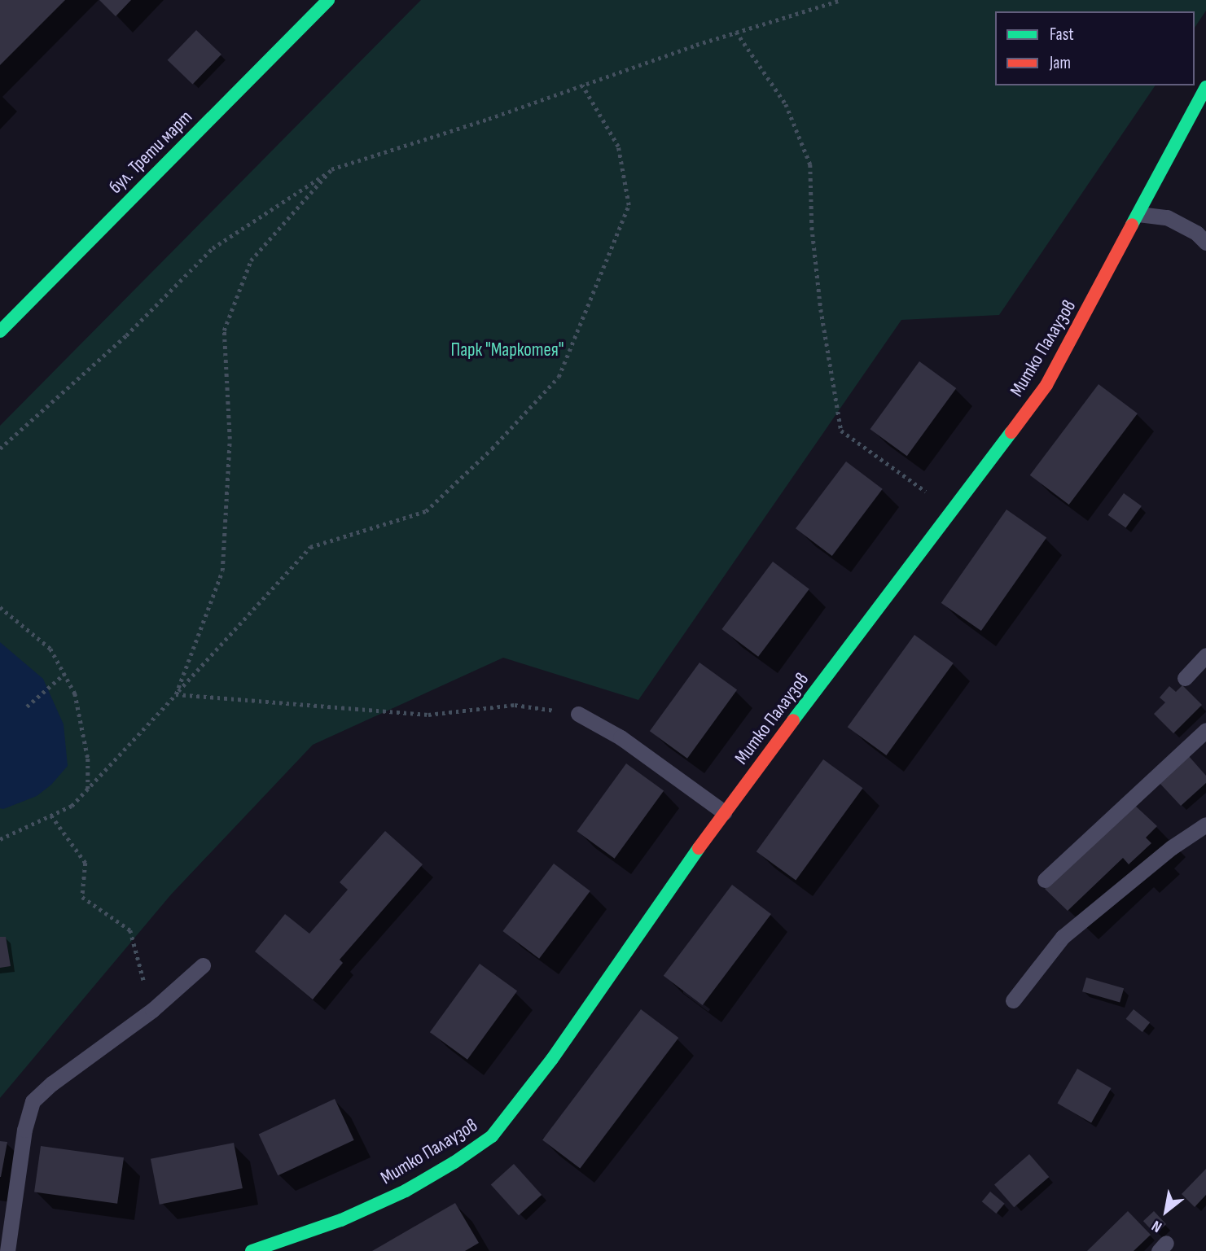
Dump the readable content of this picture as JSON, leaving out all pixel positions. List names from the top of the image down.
{
  "streets": {
    "street": ["бул. Трети март", "Митко Палаузов"]
  },
  "parks": ["Парк \"Маркотея\""],
  "legend": ["Fast", "Jam"],
  "north": "bottom left"
}
